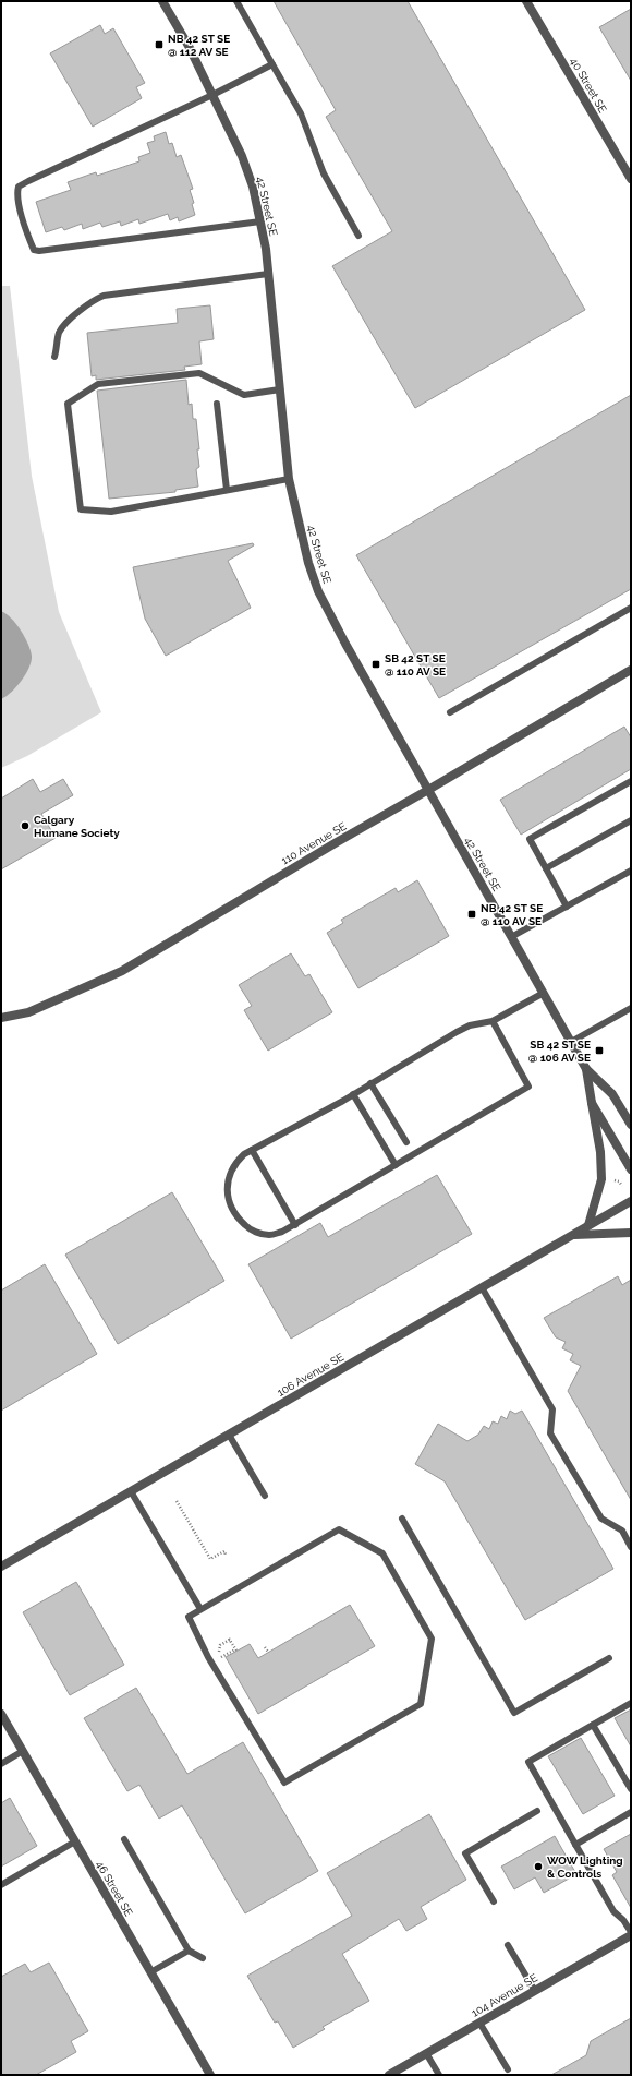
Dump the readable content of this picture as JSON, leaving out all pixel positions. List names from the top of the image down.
{
  "streets": {
    "street": [
      "40 Street SE",
      "42 Street SE",
      "110 Avenue SE",
      "106 Avenue SE",
      "46 Street SE",
      "104 Avenue SE"
    ]
  },
  "crossings": [
    ["42 Street SE", "110 Avenue SE"]
  ],
  "places": {
    "transit": [
      "NB 42 ST SE @ 112 AV SE",
      "SB 42 ST SE @ 110 AV SE",
      "NB 42 ST SE @ 110 AV SE",
      "SB 42 ST SE @ 106 AV SE"
    ],
    "other": ["Calgary Humane Society", "WOW Lighting & Controls"]
  }
}
